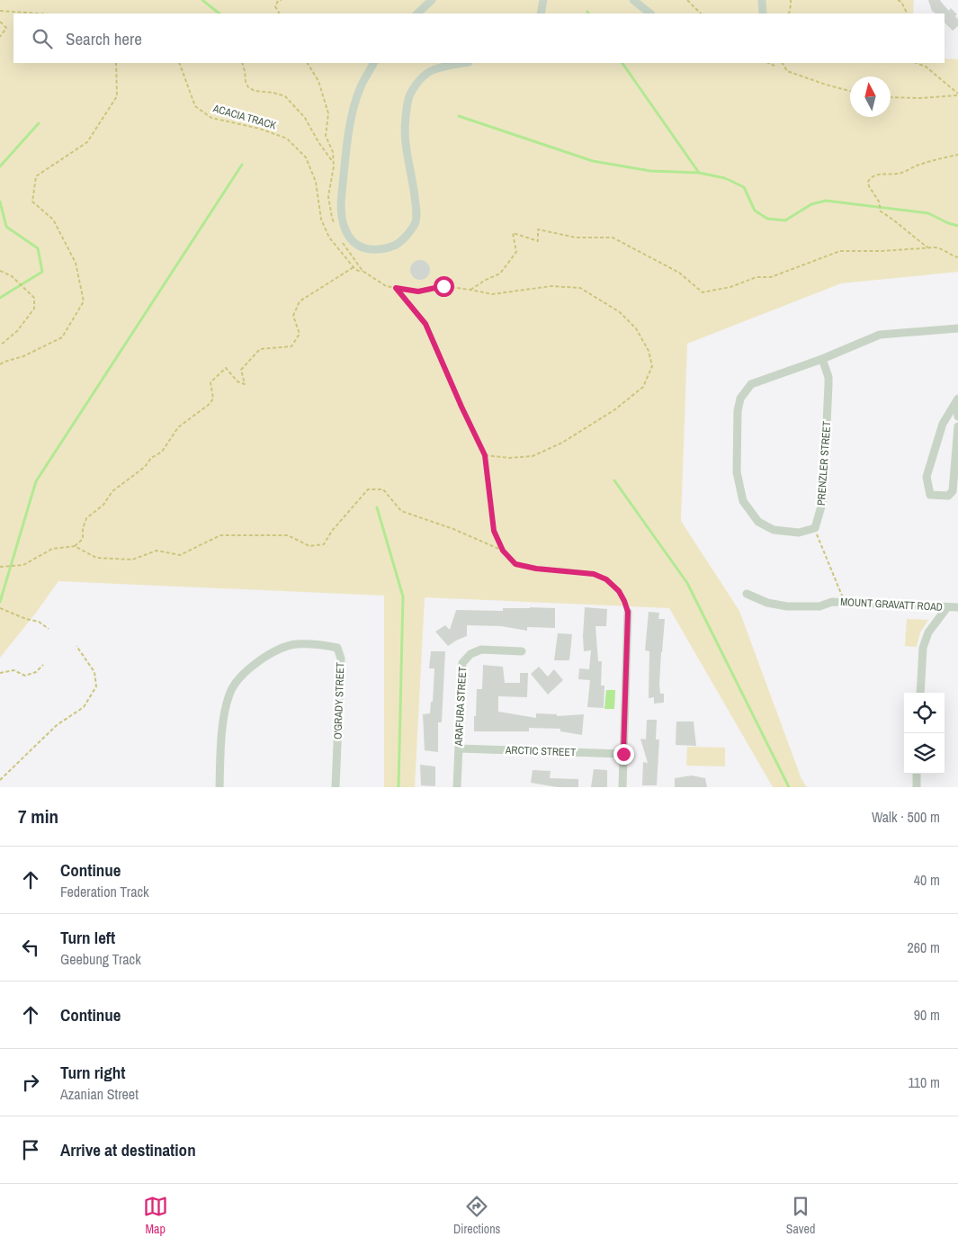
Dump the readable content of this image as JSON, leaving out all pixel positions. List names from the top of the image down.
{
  "streets": {
    "street": [
      "PRENZLER STREET",
      "MOUNT GRAVATT ROAD",
      "O'GRADY STREET",
      "ARAFURA STREET",
      "ARCTIC STREET"
    ],
    "path": ["ACACIA TRACK"]
  },
  "crossings": [
    ["ARAFURA STREET", "ARCTIC STREET"]
  ],
  "north": "top",
  "page": {
    "search": "Search here",
    "heading": ["7 min", "Walk · 500 m"],
    "list": [
      ["Continue", "Federation Track", "40 m"],
      ["Turn left", "Geebung Track", "260 m"],
      ["Continue", "90 m"],
      ["Turn right", "Azanian Street", "110 m"],
      "Arrive at destination"
    ],
    "nav": ["Map", "Directions", "Saved"]
  }
}
